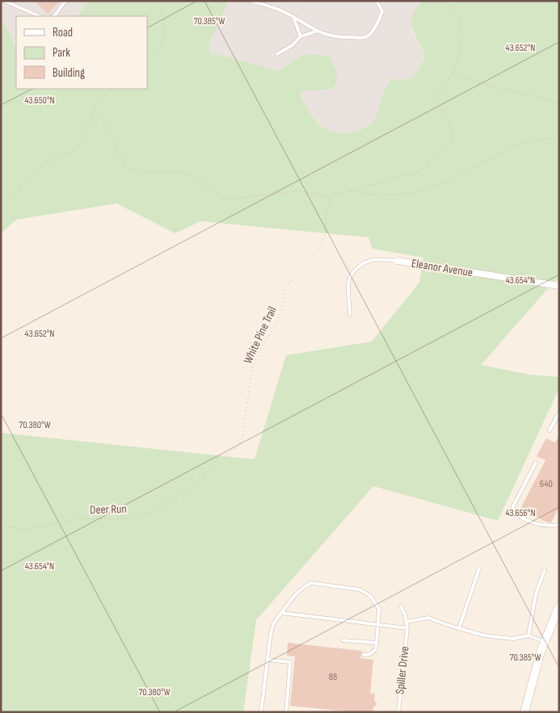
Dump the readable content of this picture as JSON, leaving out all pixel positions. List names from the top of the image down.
{
  "streets": {
    "street": ["Eleanor Avenue"],
    "lane": ["Spiller Drive"],
    "path": ["White Pine Trail", "Deer Run"]
  },
  "crossings": [
    ["White Pine Trail", "Deer Run"]
  ],
  "house_numbers": ["640", "88"],
  "legend": ["Road", "Park", "Building"],
  "coordinates": [
    "70.385°W",
    "43.652°N",
    "43.650°N",
    "43.654°N",
    "70.380°W",
    "43.656°N"
  ]
}
